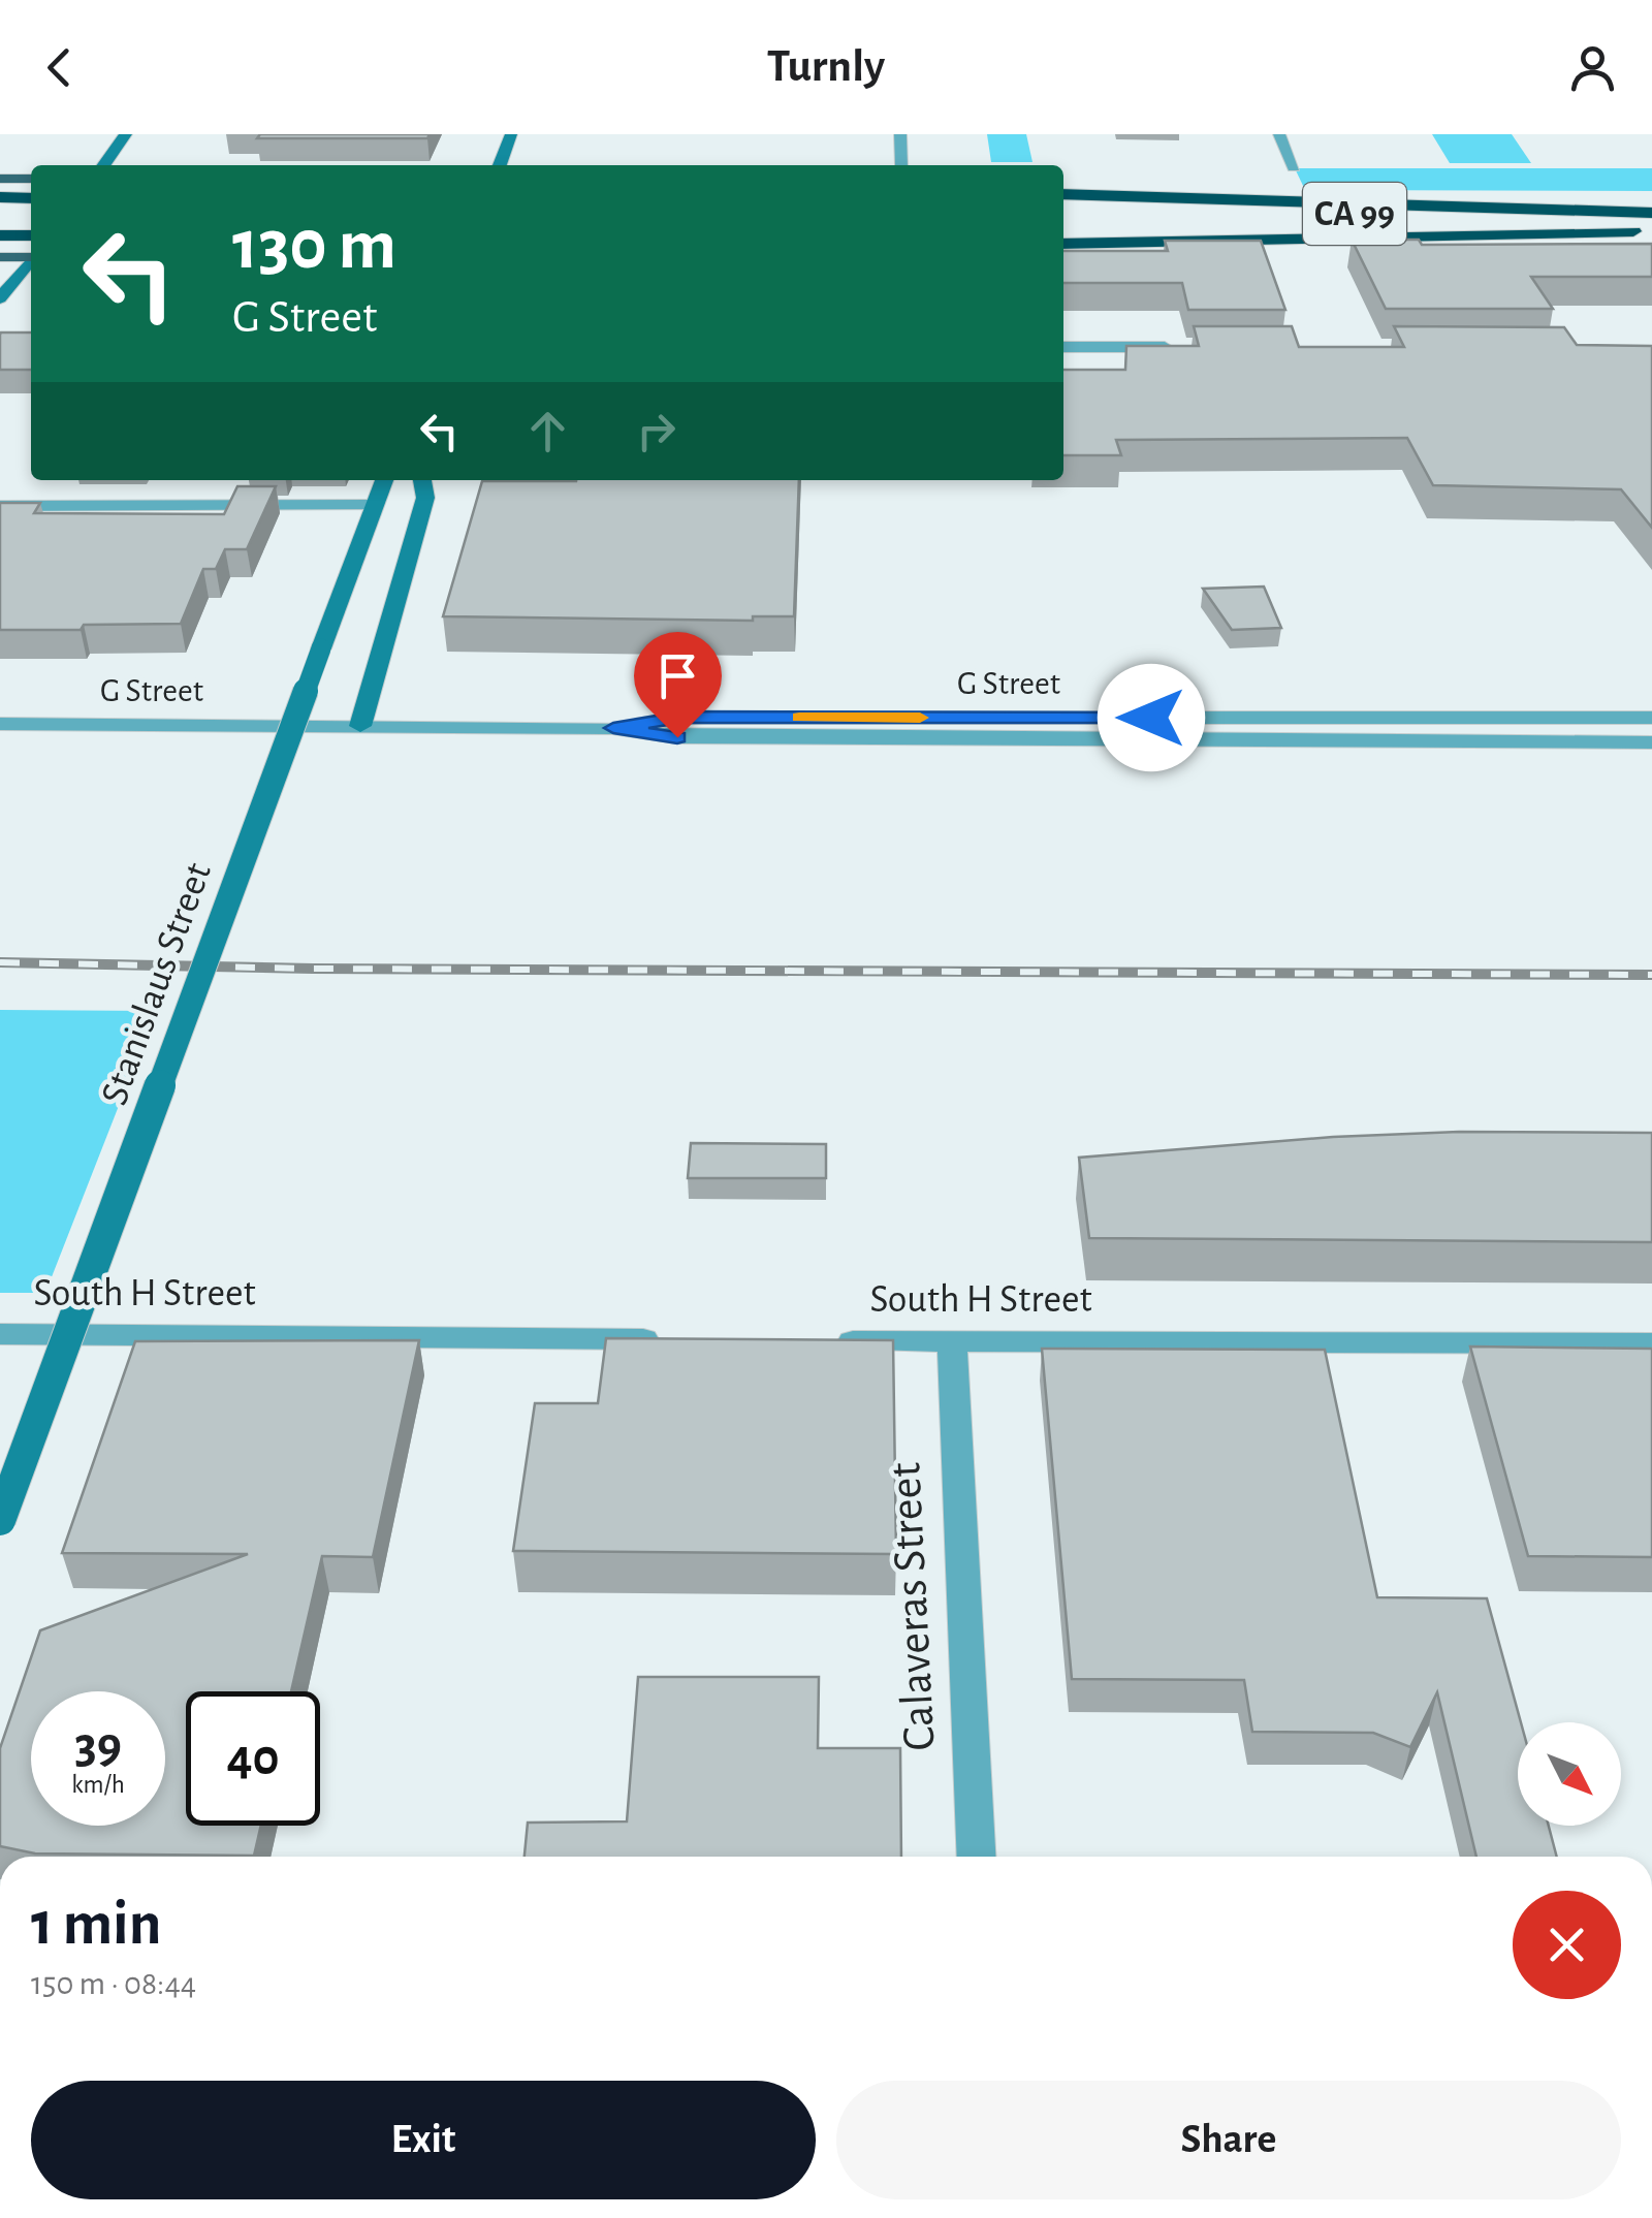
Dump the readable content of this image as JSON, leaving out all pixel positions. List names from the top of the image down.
{
  "streets": {
    "highway": ["CA 99"],
    "main road": ["Stanislaus Street"],
    "street": ["G Street", "South H Street", "Calaveras Street"]
  },
  "crossings": [
    ["South H Street", "Calaveras Street"]
  ],
  "north": "bottom right",
  "page": {
    "header": "Turnly",
    "turn": ["130 m", "G Street"],
    "speed": "39 km/h",
    "limit": "40",
    "heading": ["1 min", "150 m · 08:44"],
    "buttons": ["Exit", "Share"]
  }
}
